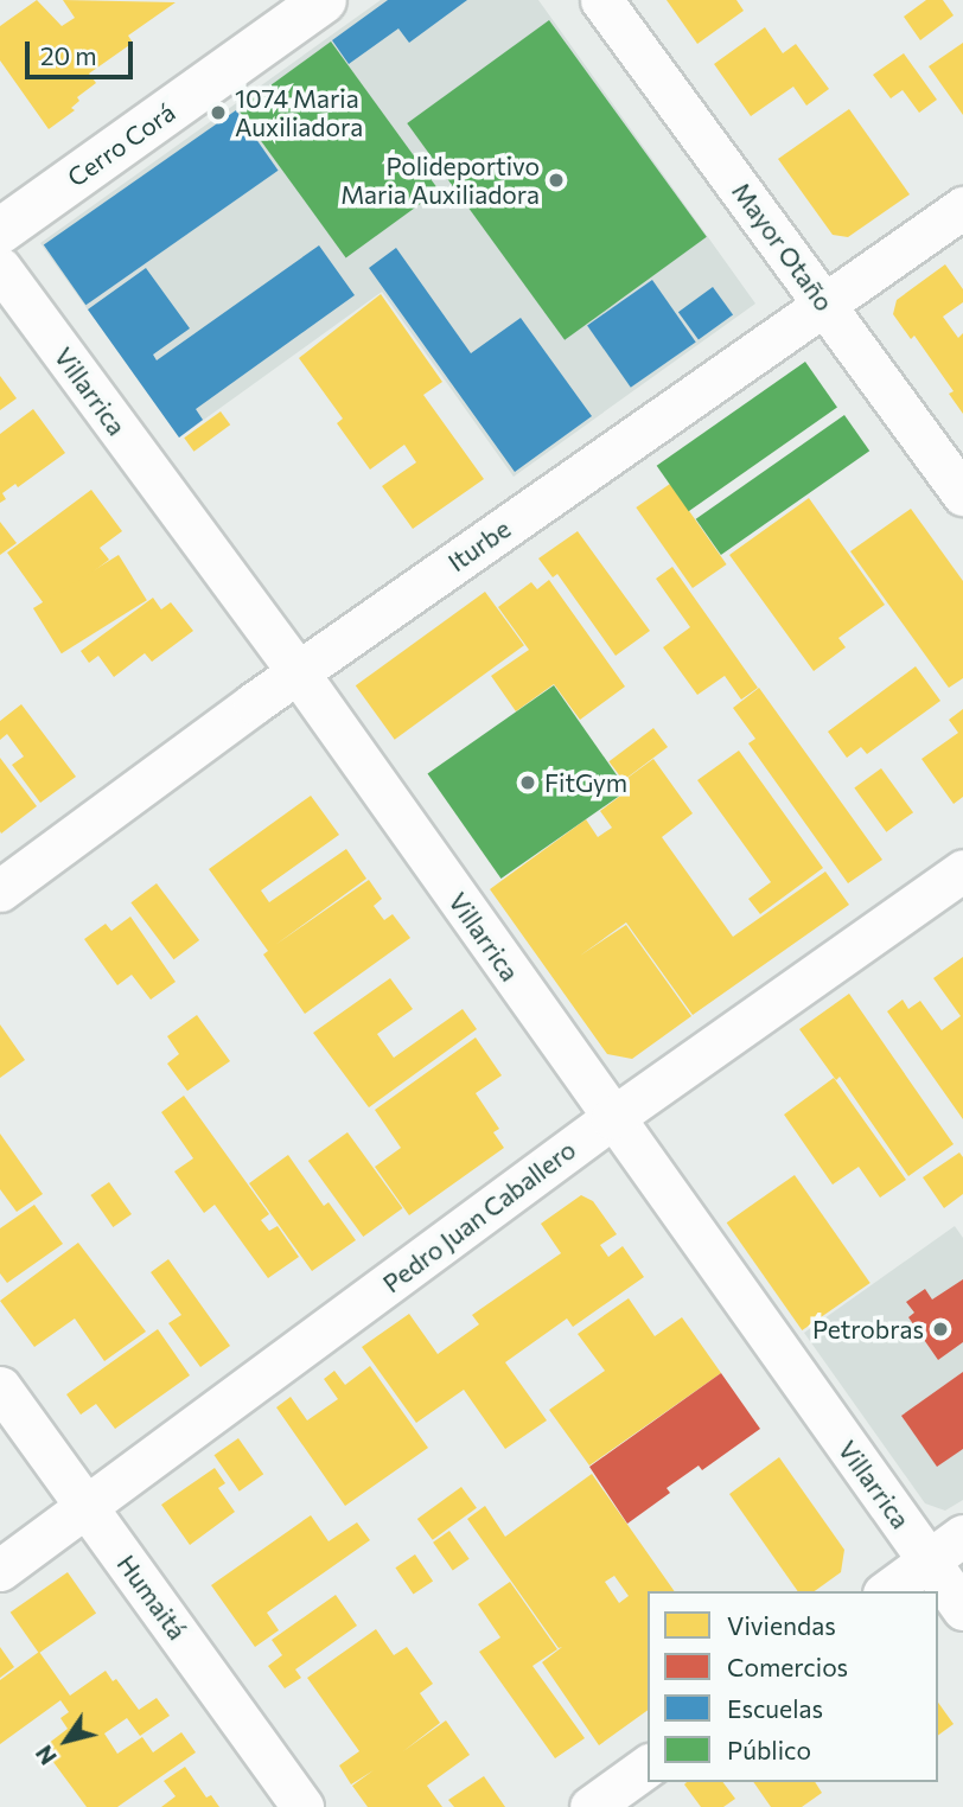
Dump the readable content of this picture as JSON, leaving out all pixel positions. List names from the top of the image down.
{
  "streets": {
    "street": [
      "Cerro Corá",
      "Mayor Otaño",
      "Villarrica",
      "Iturbe",
      "Pedro Juan Caballero",
      "Humaitá"
    ]
  },
  "crossings": [
    ["Mayor Otaño", "Iturbe"],
    ["Villarrica", "Iturbe"],
    ["Villarrica", "Pedro Juan Caballero"],
    ["Pedro Juan Caballero", "Humaitá"]
  ],
  "places": [
    "1074 Maria Auxiliadora",
    "Polideportivo Maria Auxiliadora",
    "FitGym",
    "Petrobras"
  ],
  "legend": [
    "Viviendas",
    "Comercios",
    "Escuelas",
    "Público"
  ],
  "scale_bar": "20 m",
  "north": "bottom left"
}
